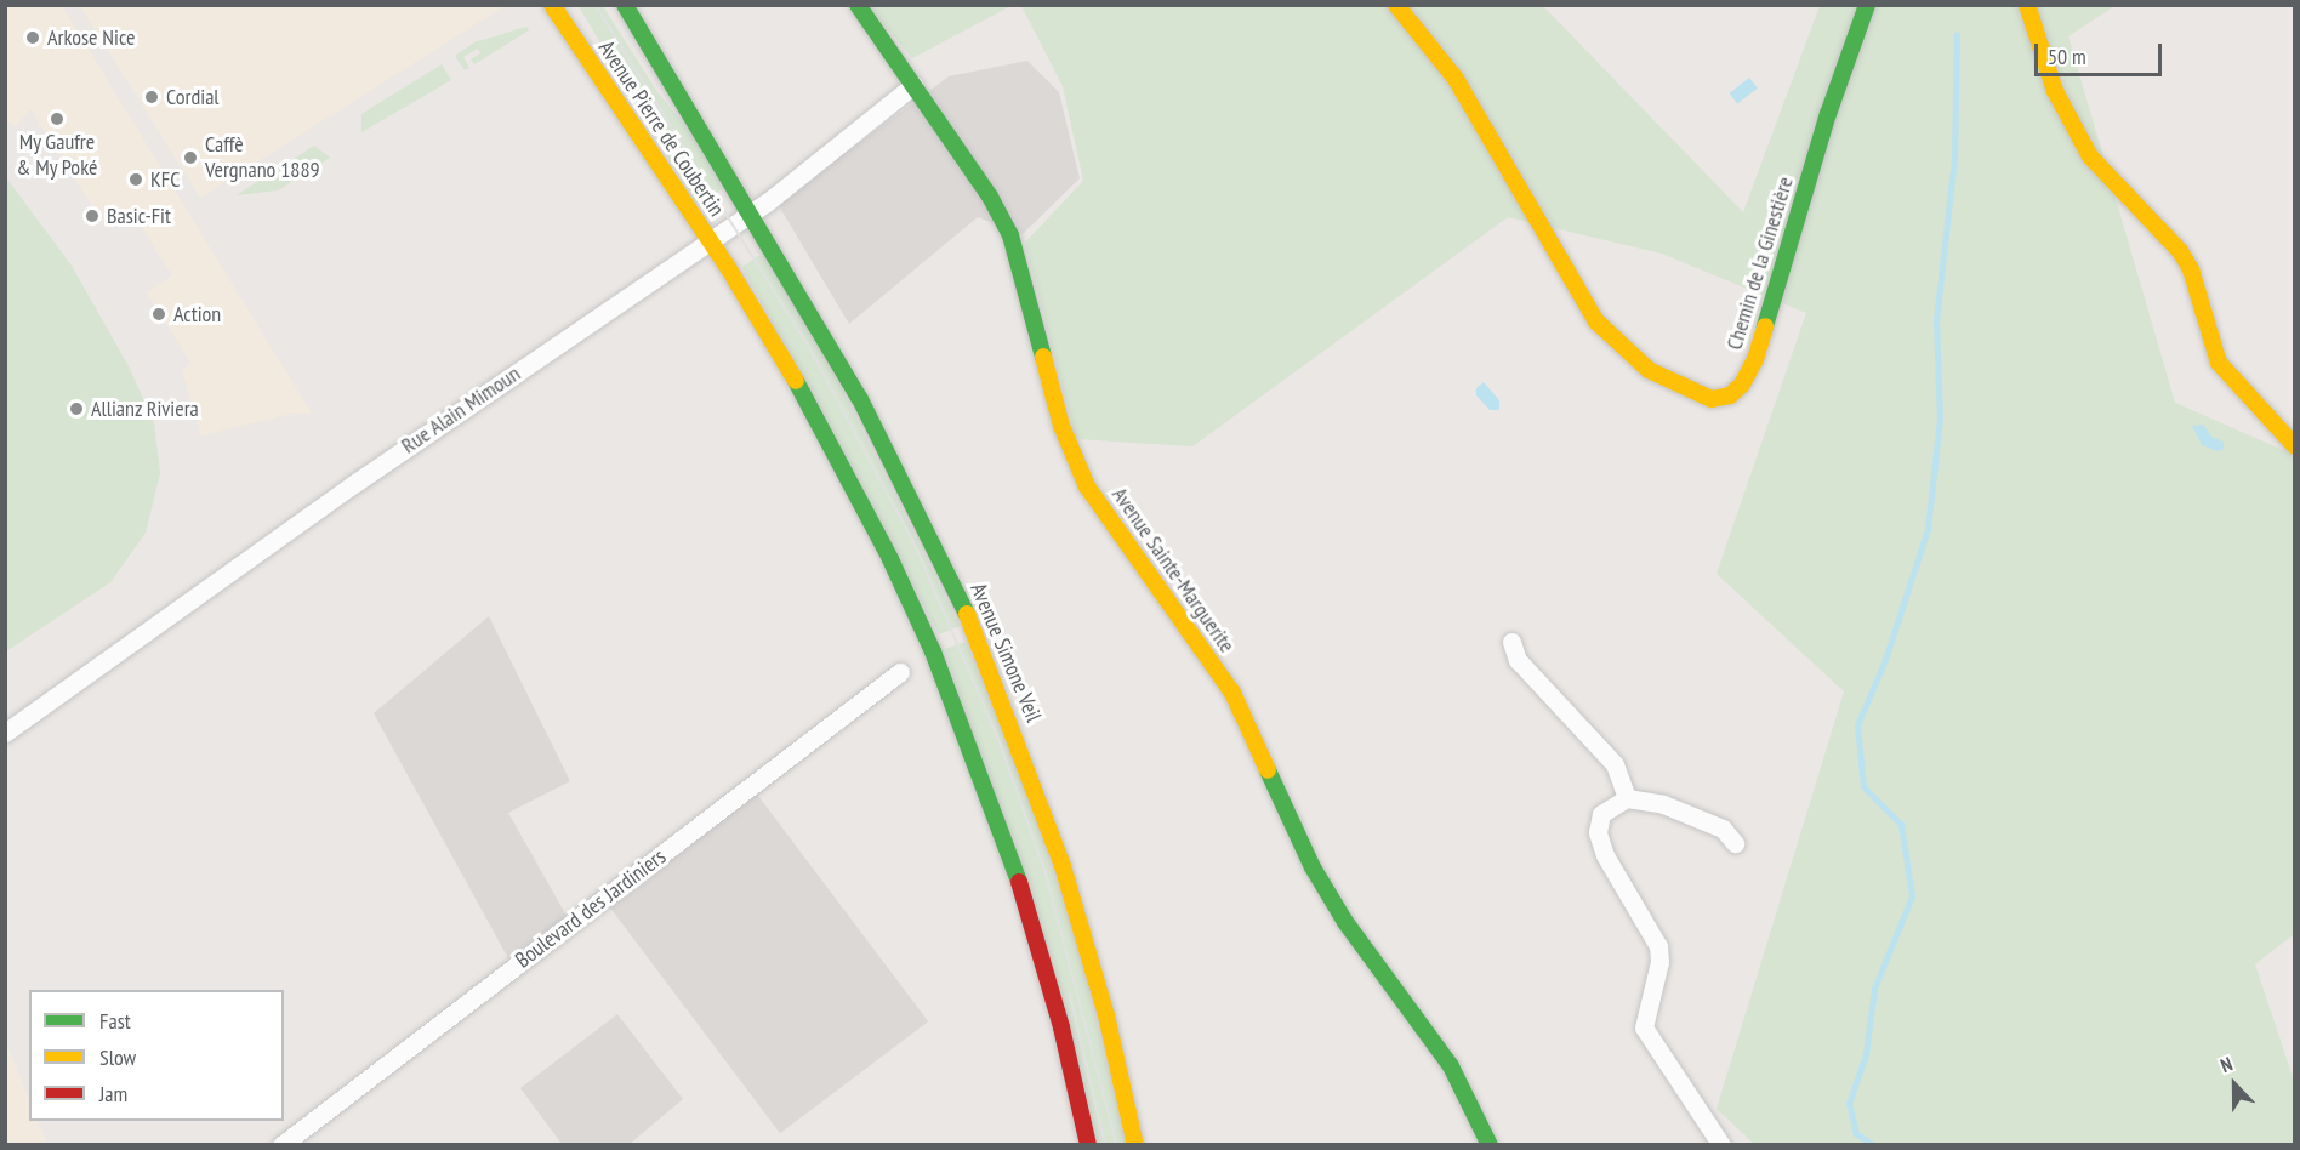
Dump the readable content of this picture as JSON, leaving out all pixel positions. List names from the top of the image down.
{
  "streets": {
    "main road": [
      "Avenue Pierre de Coubertin",
      "Chemin de la Ginestière",
      "Avenue Sainte-Marguerite",
      "Avenue Simone Veil"
    ],
    "street": ["Rue Alain Mimoun", "Boulevard des Jardiniers"]
  },
  "crossings": [
    ["Avenue Pierre de Coubertin", "Rue Alain Mimoun"],
    ["Avenue Pierre de Coubertin", "Avenue Simone Veil"],
    ["Rue Alain Mimoun", "Avenue Sainte-Marguerite"],
    ["Rue Alain Mimoun", "Avenue Simone Veil"]
  ],
  "places": [
    "Arkose Nice",
    "Cordial",
    "My Gaufre & My Poké",
    "Caffè Vergnano 1889",
    "KFC",
    "Basic-Fit",
    "Action",
    "Allianz Riviera"
  ],
  "legend": ["Fast", "Slow", "Jam"],
  "scale_bar": "50 m",
  "north": "top"
}
